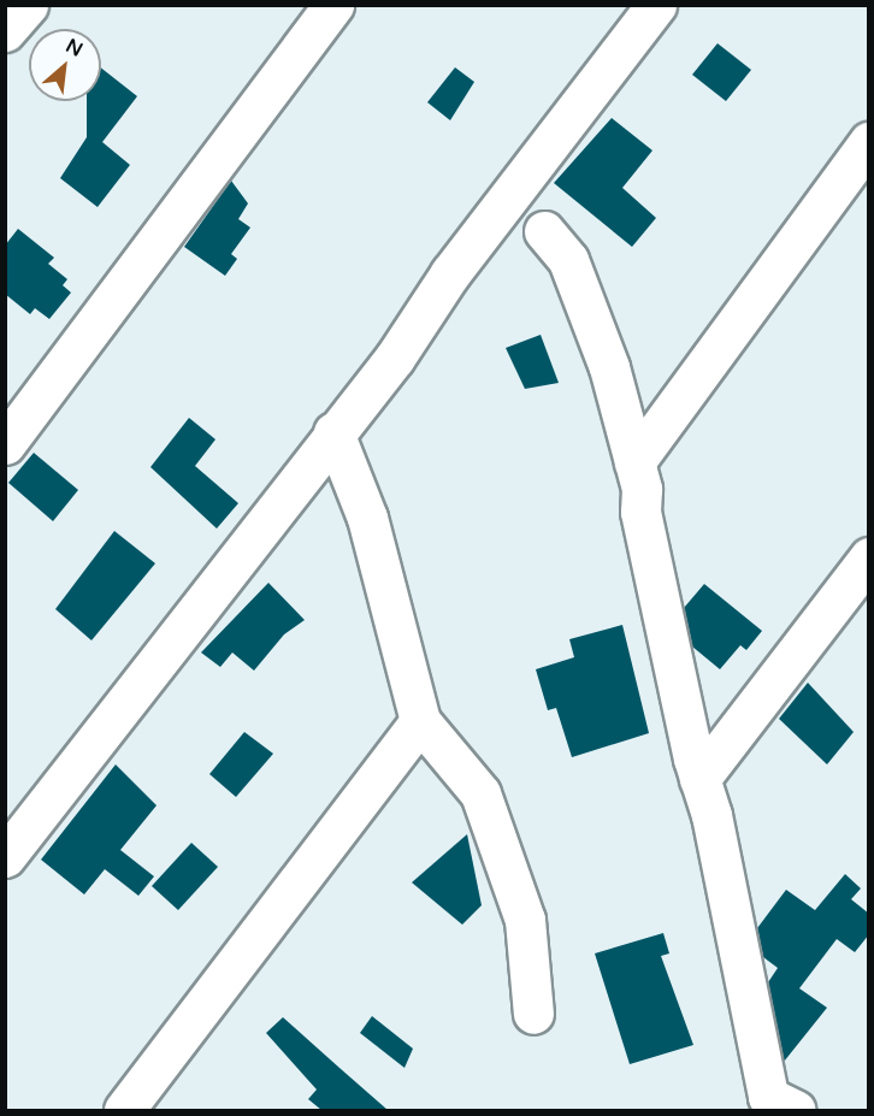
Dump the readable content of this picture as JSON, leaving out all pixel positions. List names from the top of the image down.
{
  "north": "top right"
}
